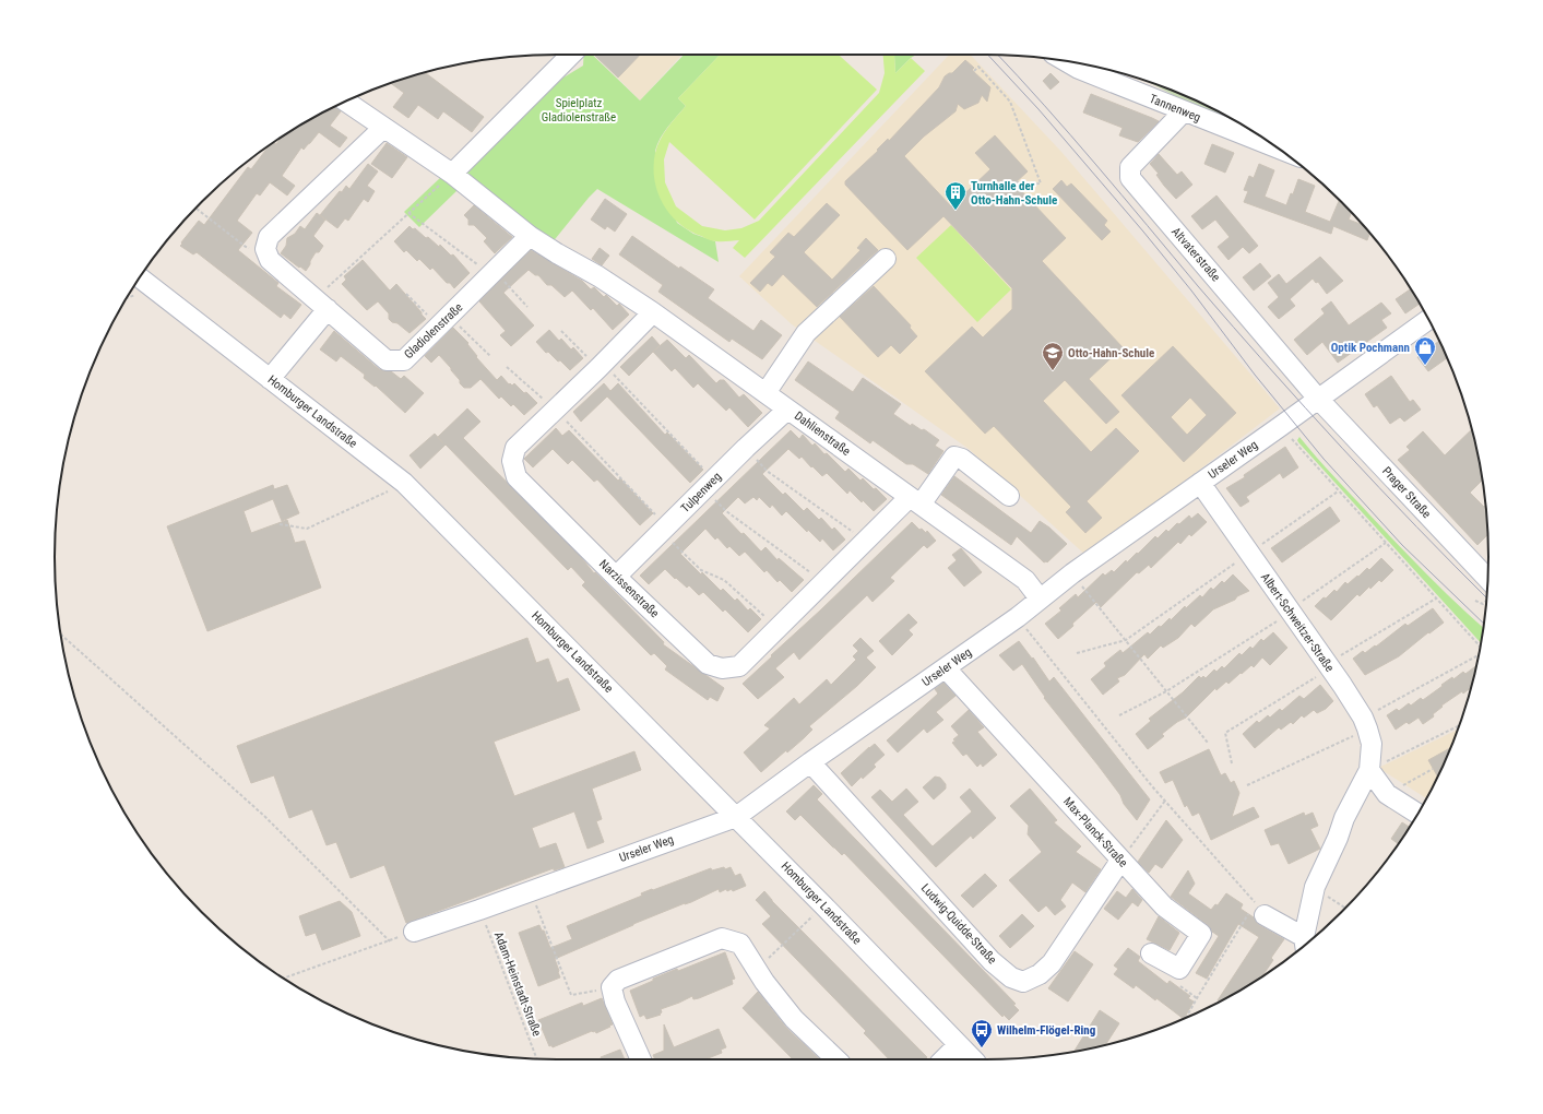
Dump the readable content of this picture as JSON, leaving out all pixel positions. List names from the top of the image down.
{
  "streets": {
    "street": [
      "Tannenweg",
      "Altvaterstraße",
      "Gladiolenstraße",
      "Homburger Landstraße",
      "Dahlienstraße",
      "Urseler Weg",
      "Tulpenweg",
      "Prager Straße",
      "Narzissenstraße",
      "Albert-Schweitzer-Straße",
      "Max-Planck-Straße",
      "Ludwig-Quidde-Straße"
    ],
    "path": ["Adam-Heinstadt-Straße"]
  },
  "crossings": [
    ["Tannenweg", "Altvaterstraße"],
    ["Altvaterstraße", "Urseler Weg"],
    ["Altvaterstraße", "Prager Straße"],
    ["Gladiolenstraße", "Dahlienstraße"],
    ["Homburger Landstraße", "Urseler Weg"],
    ["Dahlienstraße", "Urseler Weg"],
    ["Dahlienstraße", "Tulpenweg"],
    ["Dahlienstraße", "Narzissenstraße"],
    ["Urseler Weg", "Prager Straße"],
    ["Urseler Weg", "Albert-Schweitzer-Straße"],
    ["Urseler Weg", "Max-Planck-Straße"],
    ["Urseler Weg", "Ludwig-Quidde-Straße"],
    ["Urseler Weg", "Adam-Heinstadt-Straße"],
    ["Tulpenweg", "Narzissenstraße"],
    ["Max-Planck-Straße", "Ludwig-Quidde-Straße"]
  ],
  "parks": ["Spielplatz Gladiolenstraße"],
  "places": {
    "building": ["Turnhalle der Otto-Hahn-Schule"],
    "shop": ["Optik Pochmann"],
    "school or university": ["Otto-Hahn-Schule"],
    "bus stop": ["Wilhelm-Flögel-Ring"]
  }
}
